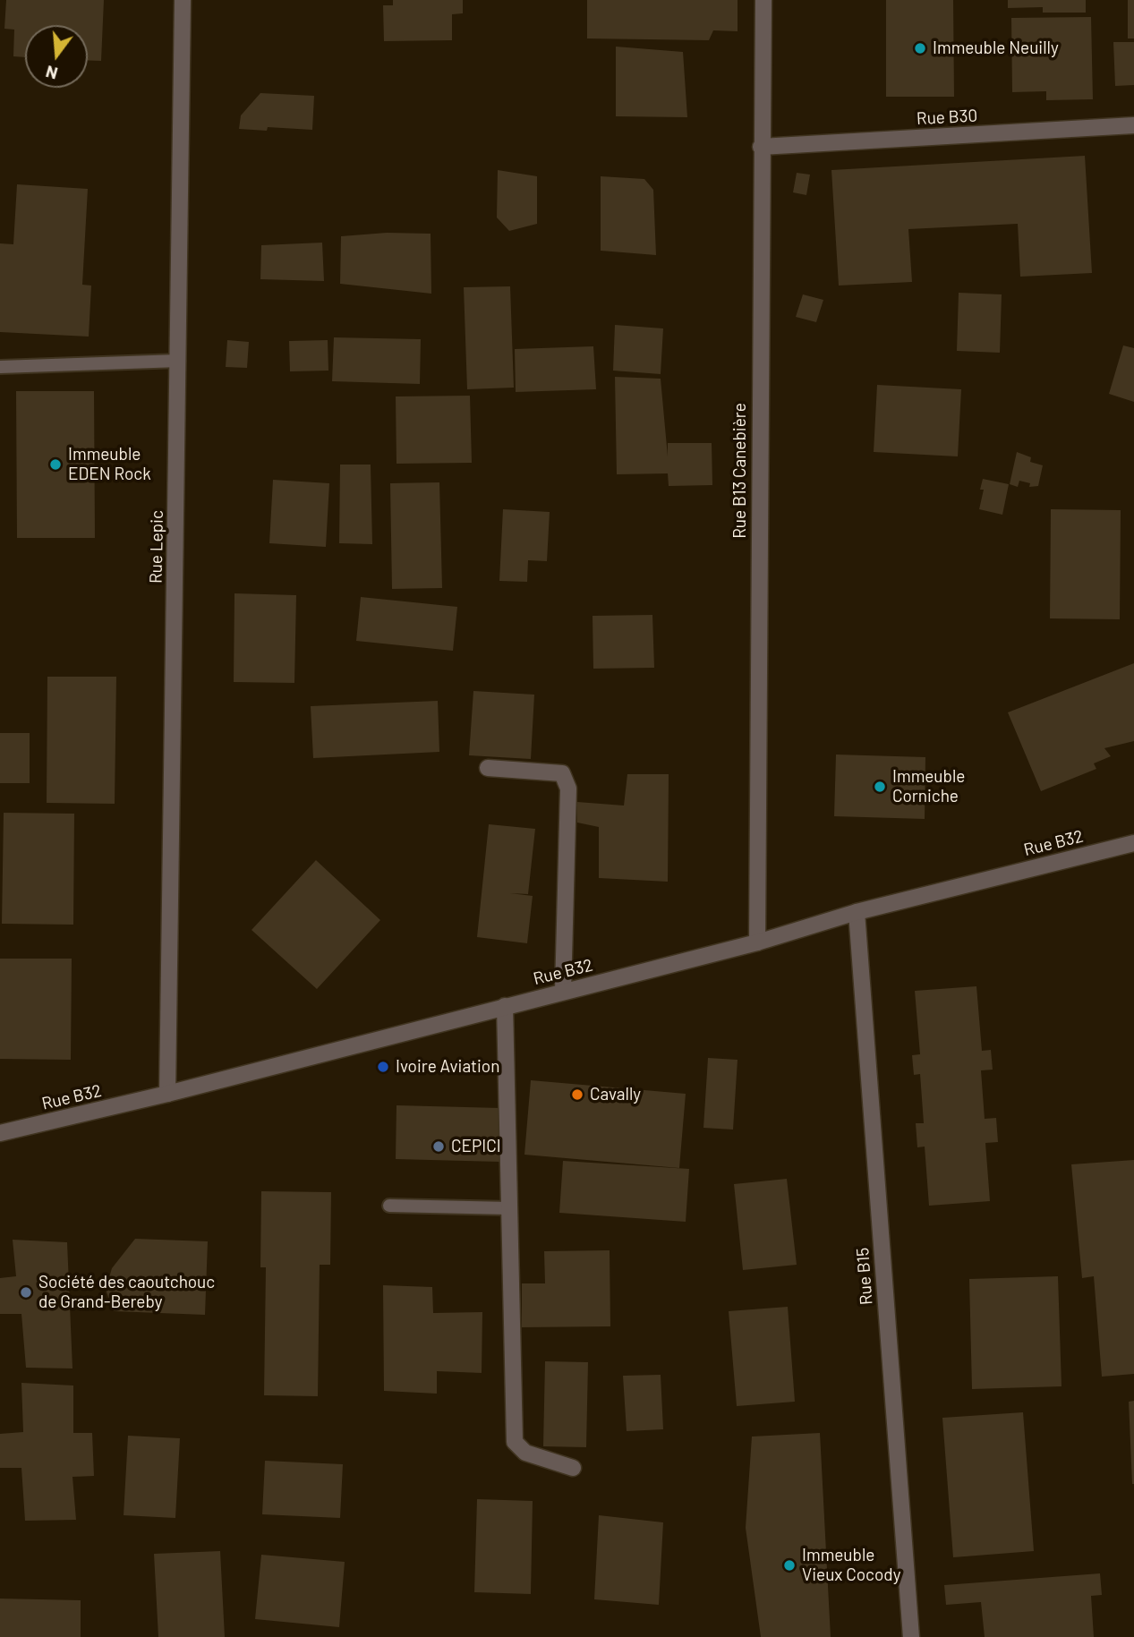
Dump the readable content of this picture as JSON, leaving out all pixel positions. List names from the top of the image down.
{
  "streets": {
    "street": [
      "Rue B30",
      "Rue B13 Canebière",
      "Rue Lepic",
      "Rue B32",
      "Rue B15"
    ]
  },
  "crossings": [
    ["Rue B30", "Rue B13 Canebière"],
    ["Rue B13 Canebière", "Rue B32"],
    ["Rue Lepic", "Rue B32"],
    ["Rue B32", "Rue B15"]
  ],
  "places": [
    "Immeuble Neuilly",
    "Immeuble EDEN Rock",
    "Immeuble Corniche",
    "Ivoire Aviation",
    "Cavally",
    "CEPICI",
    "Société des caoutchouc de Grand-Bereby",
    "Immeuble Vieux Cocody"
  ],
  "north": "bottom"
}
